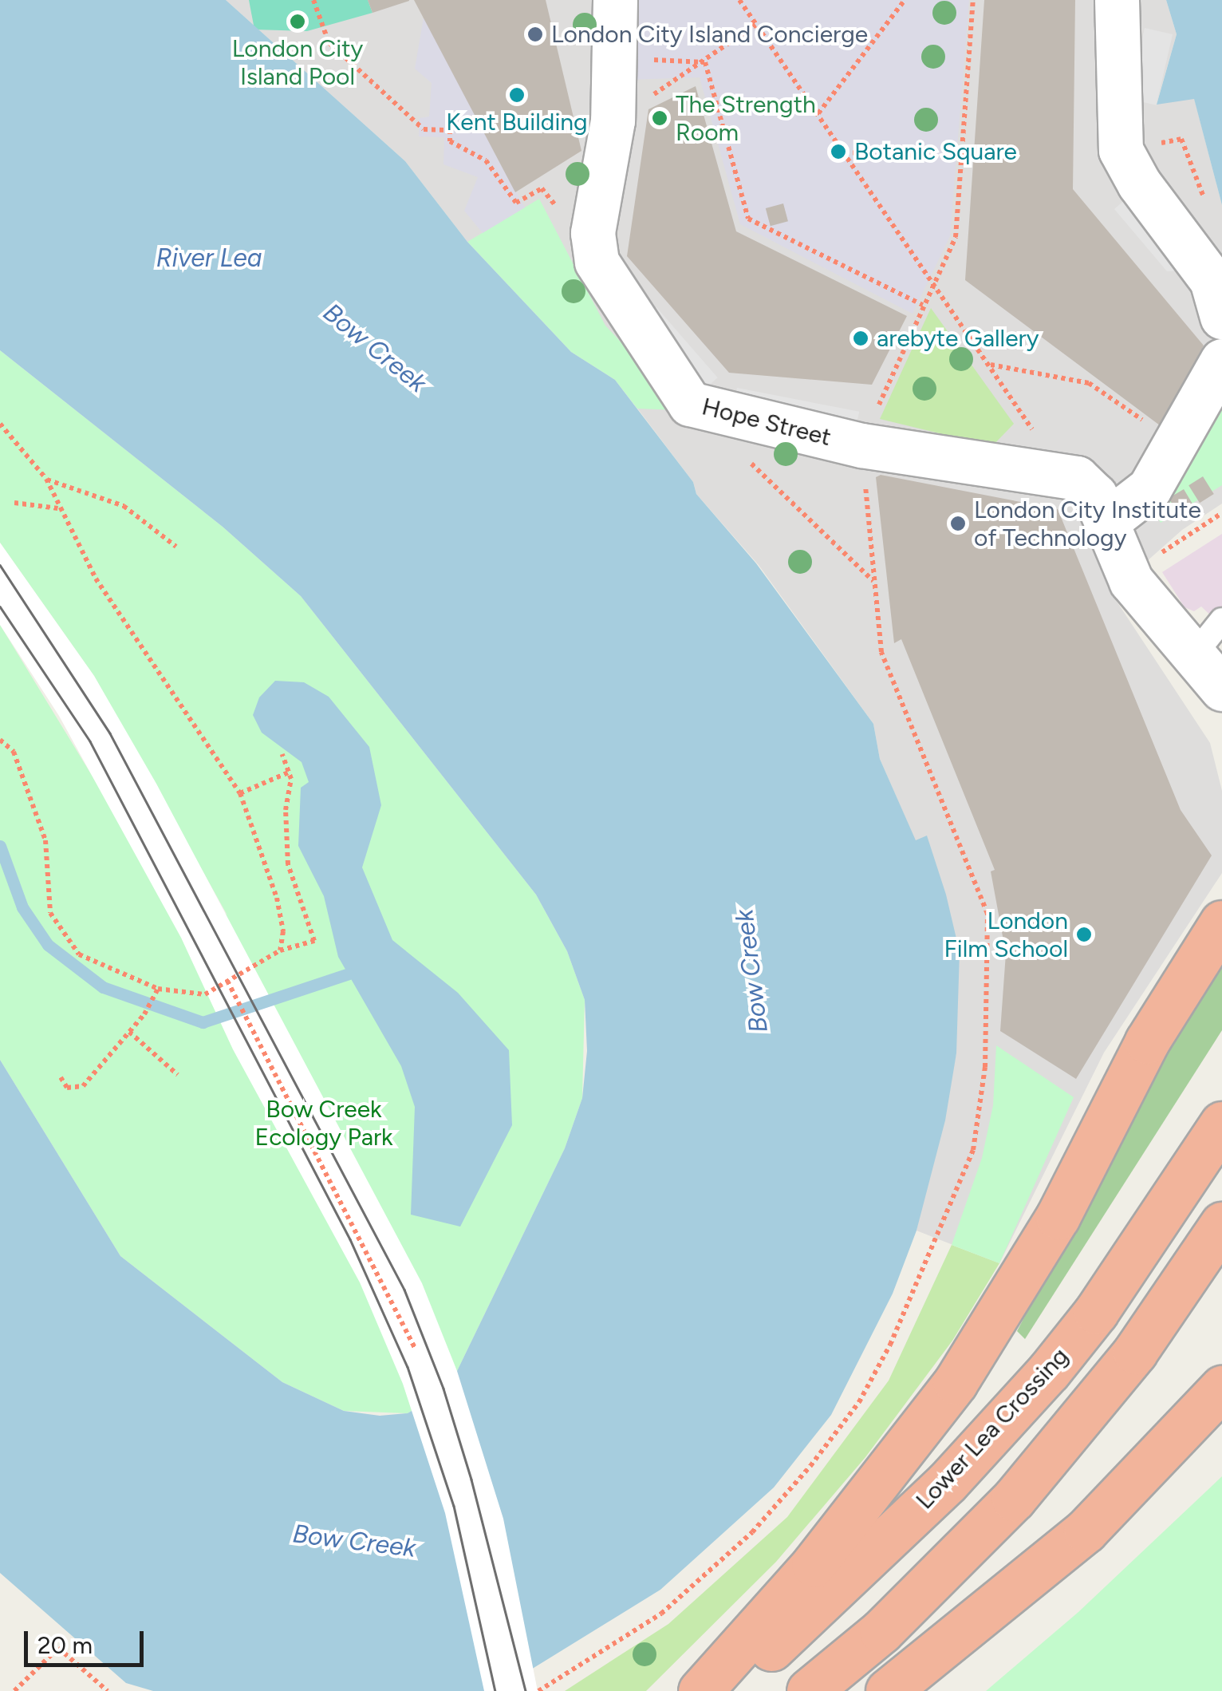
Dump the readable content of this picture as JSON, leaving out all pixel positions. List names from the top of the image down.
{
  "streets": {
    "highway": ["Lower Lea Crossing"],
    "street": ["Hope Street"]
  },
  "water": ["River Lea", "Bow Creek"],
  "parks": ["Bow Creek Ecology Park"],
  "places": [
    "London City Island Pool",
    "London City Island Concierge",
    "Kent Building",
    "The Strength Room",
    "Botanic Square",
    "arebyte Gallery",
    "London City Institute of Technology",
    "London Film School"
  ],
  "scale_bar": "20 m"
}
